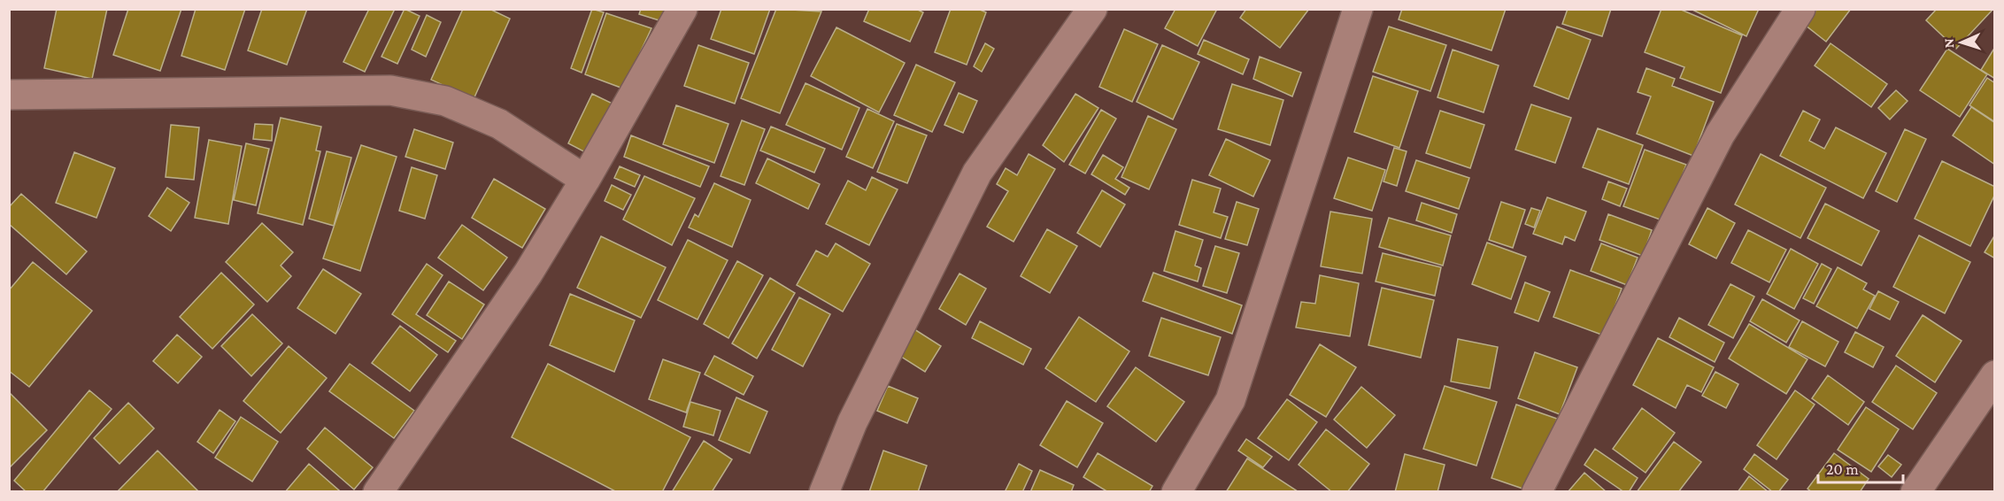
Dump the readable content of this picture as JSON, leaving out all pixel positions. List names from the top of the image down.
{
  "scale_bar": "20 m",
  "north": "left"
}
